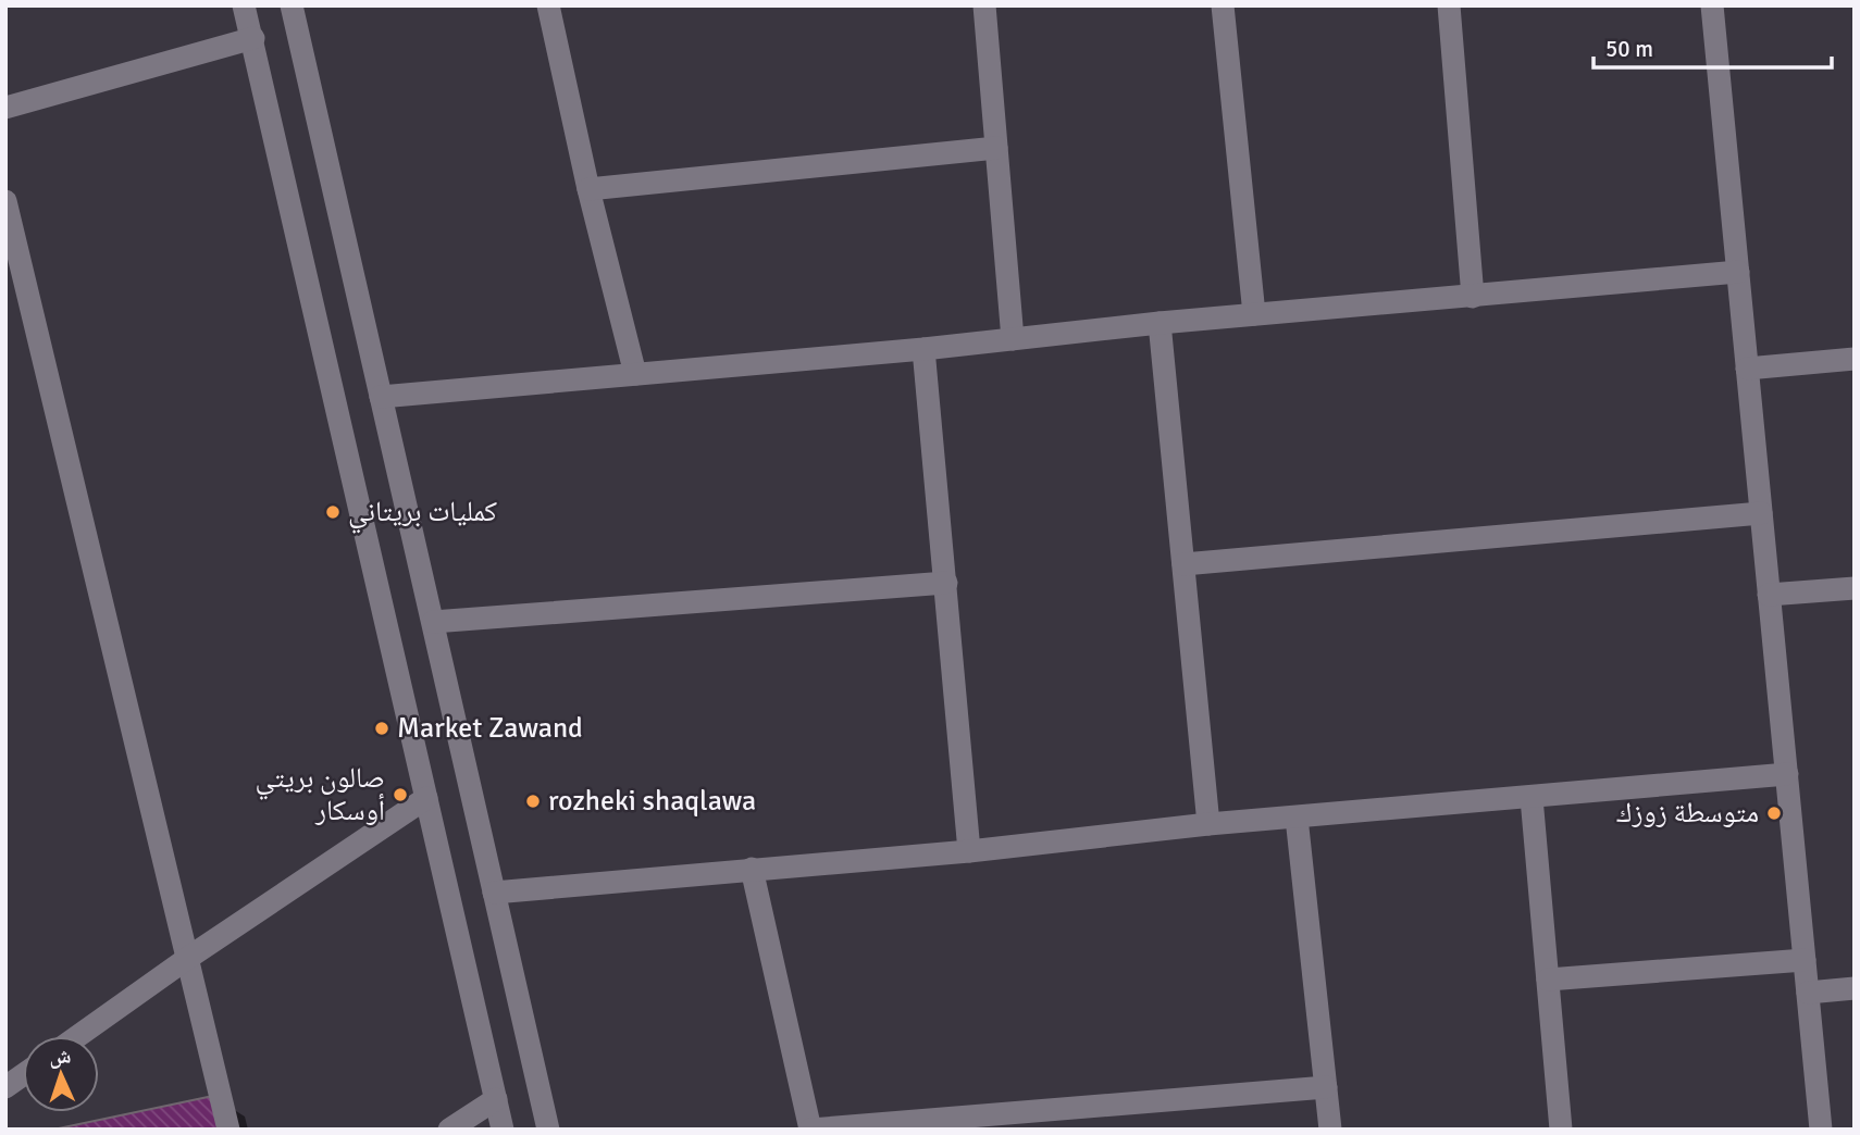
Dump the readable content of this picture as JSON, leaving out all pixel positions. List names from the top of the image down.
{
  "places": [
    "كمليات بريتاني",
    "Market Zawand",
    "صالون بريتي أوسكار",
    "rozheki shaqlawa",
    "متوسطة زوزك"
  ],
  "scale_bar": "50 m",
  "north": "top"
}
